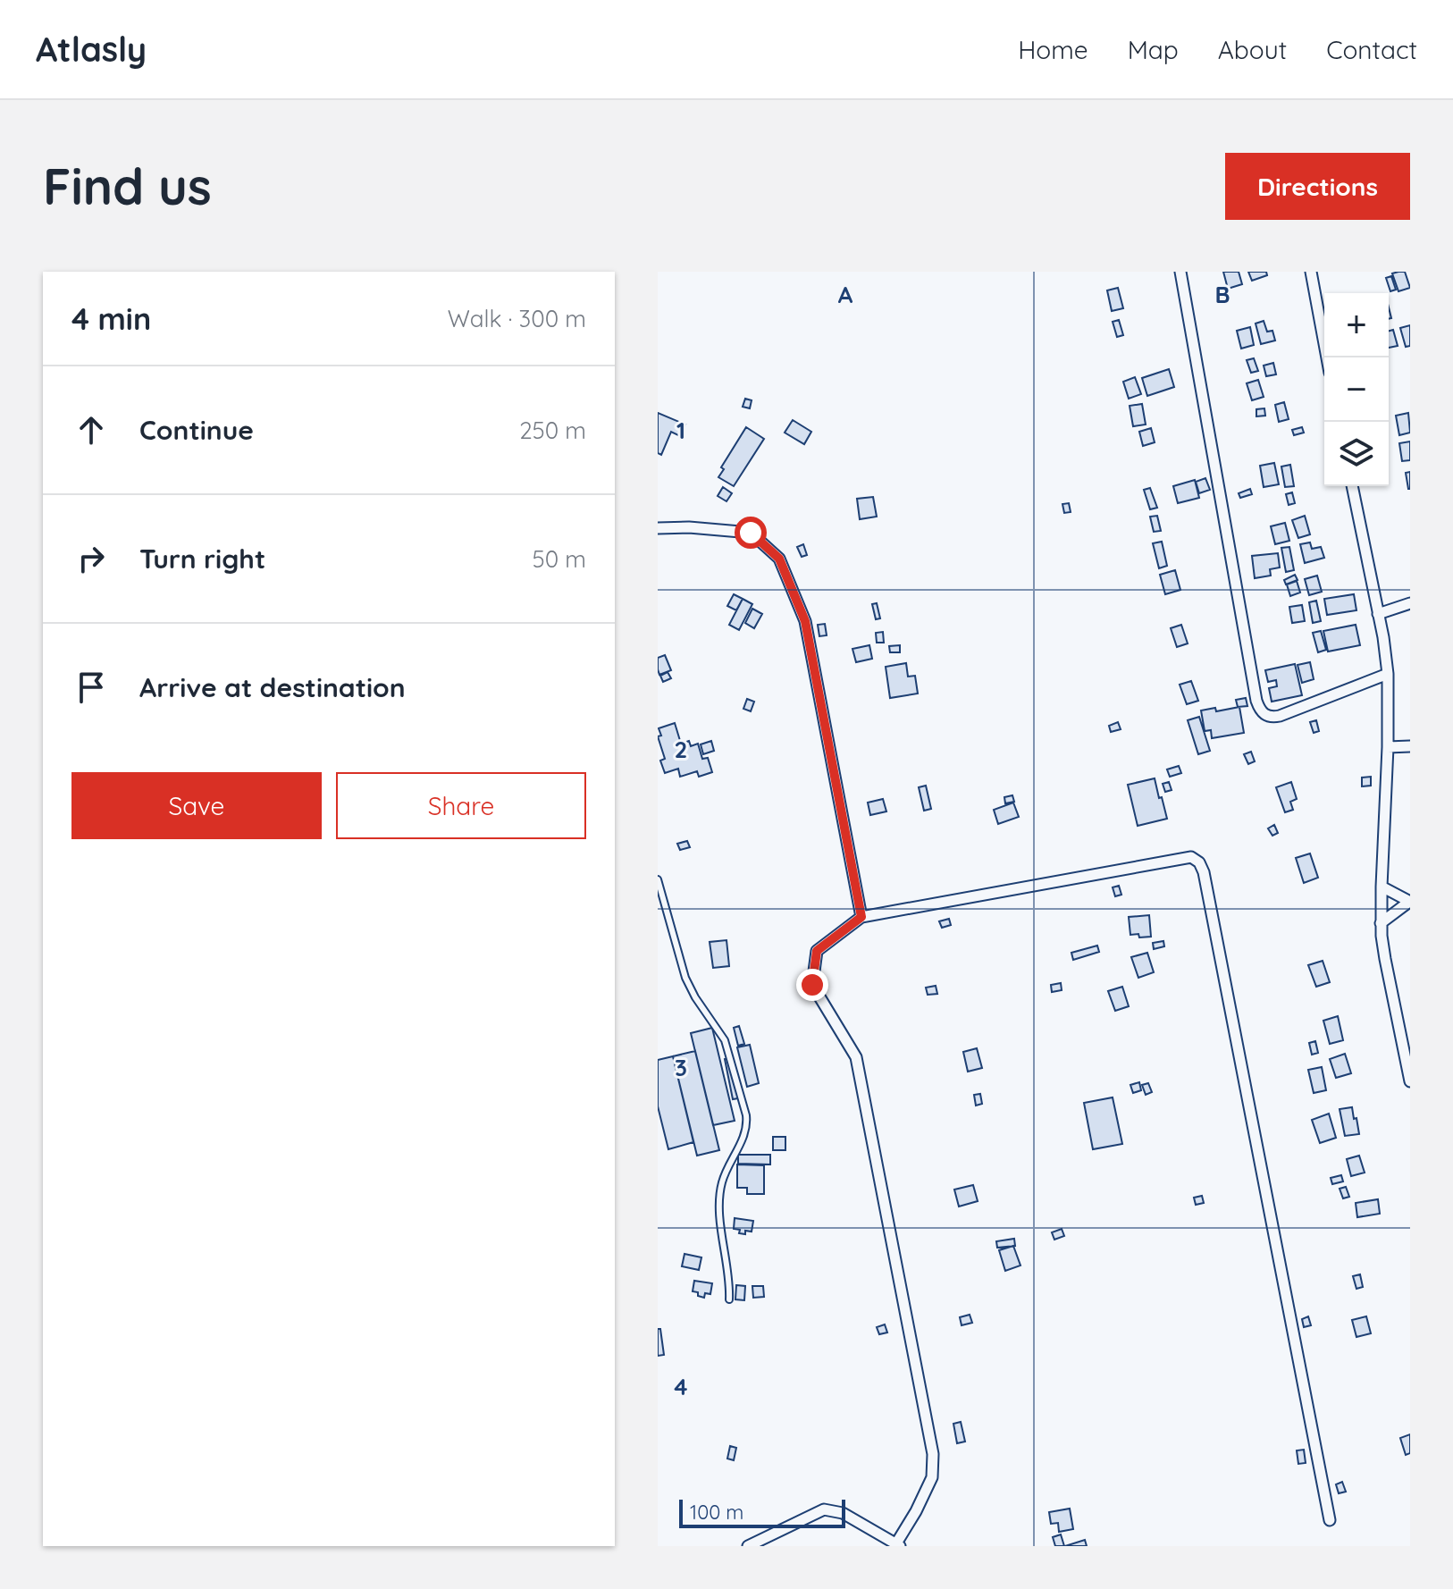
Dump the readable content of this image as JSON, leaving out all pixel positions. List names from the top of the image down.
{
  "scale_bar": "100 m",
  "page": {
    "header": "Atlasly",
    "nav": [
      "Home",
      "Map",
      "About",
      "Contact"
    ],
    "buttons": [
      "Directions",
      ["Save", "Share"]
    ],
    "title": "Find us",
    "heading": ["4 min", "Walk · 300 m"],
    "map_buttons": ["+", "−"],
    "list": [
      ["Continue", "250 m"],
      ["Turn right", "50 m"],
      "Arrive at destination"
    ],
    "scale": "100 m"
  },
  "grid": {
    "columns": ["A", "B"],
    "rows": [
      "1",
      "2",
      "3",
      "4"
    ]
  }
}
